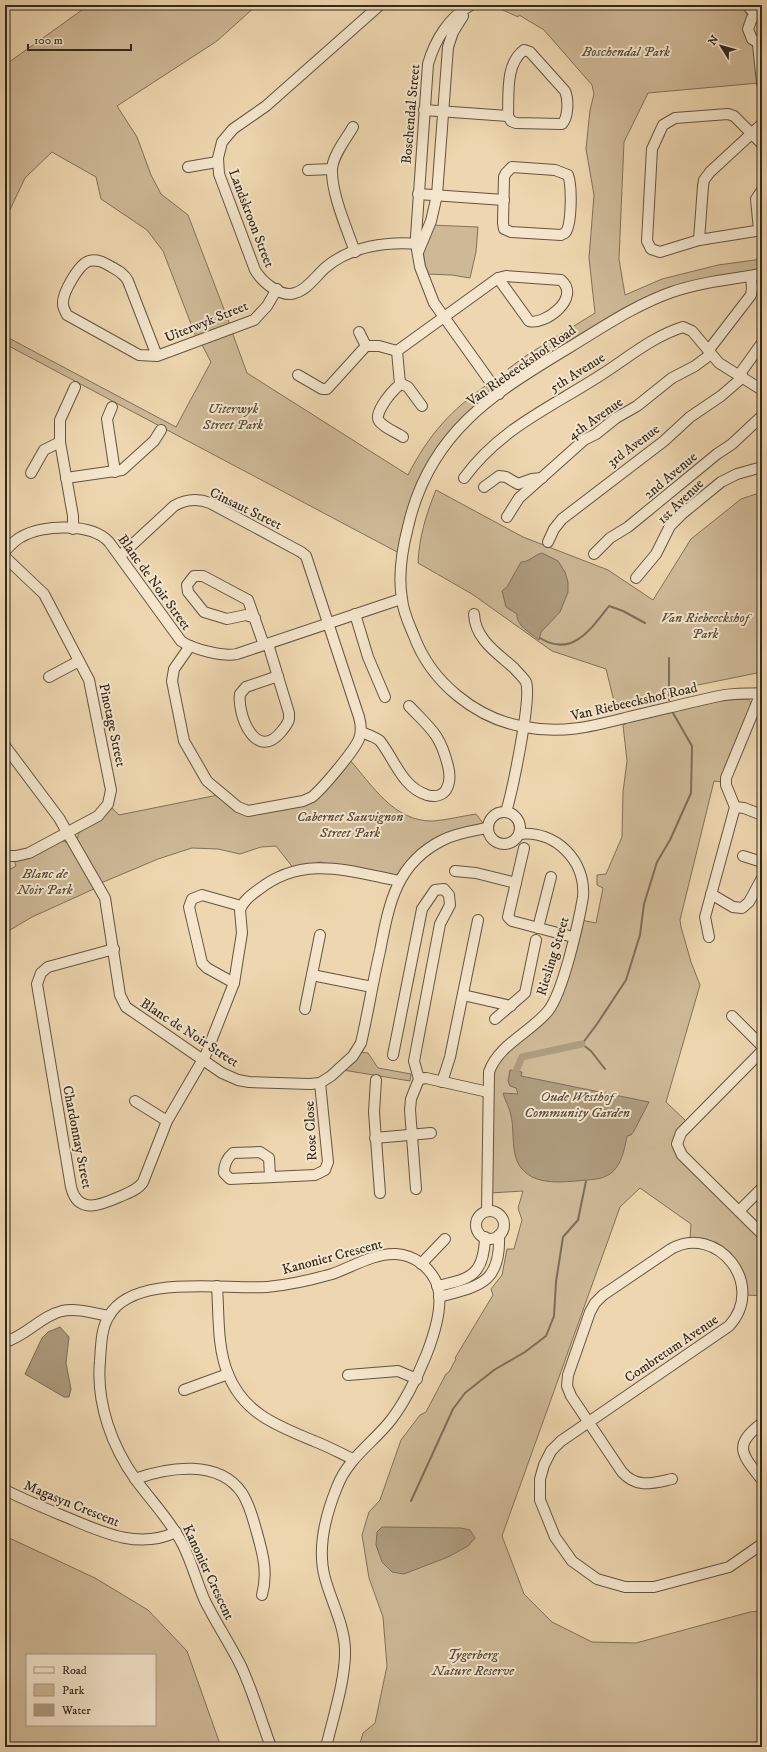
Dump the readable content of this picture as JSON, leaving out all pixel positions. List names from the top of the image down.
{
  "streets": {
    "street": [
      "Boschendal Street",
      "Landskroon Street",
      "Uiterwyk Street",
      "Van Riebeeckshof Road",
      "5th Avenue",
      "4th Avenue",
      "3rd Avenue",
      "2nd Avenue",
      "1st Avenue",
      "Cinsaut Street",
      "Blanc de Noir Street",
      "Pinotage Street",
      "Riesling Street",
      "Rose Close",
      "Chardonnay Street",
      "Kanonier Crescent",
      "Combretum Avenue",
      "Magasyn Crescent"
    ]
  },
  "crossings": [
    ["Boschendal Street", "Landskroon Street"],
    ["Boschendal Street", "Van Riebeeckshof Road"],
    ["Landskroon Street", "Uiterwyk Street"],
    ["Van Riebeeckshof Road", "Blanc de Noir Street"],
    ["5th Avenue", "4th Avenue"],
    ["Cinsaut Street", "Blanc de Noir Street"],
    ["Blanc de Noir Street", "Pinotage Street"],
    ["Blanc de Noir Street", "Rose Close"],
    ["Blanc de Noir Street", "Chardonnay Street"],
    ["Kanonier Crescent", "Magasyn Crescent"]
  ],
  "parks": [
    "Boschendal Park",
    "Uiterwyk Street Park",
    "Van Riebeeckshof Park",
    "Cabernet Sauvignon Street Park",
    "Blanc de Noir Park",
    "Oude Westhof Community Garden",
    "Tygerberg Nature Reserve"
  ],
  "legend": ["Road", "Park", "Water"],
  "scale_bar": "100 m",
  "north": "top left"
}
